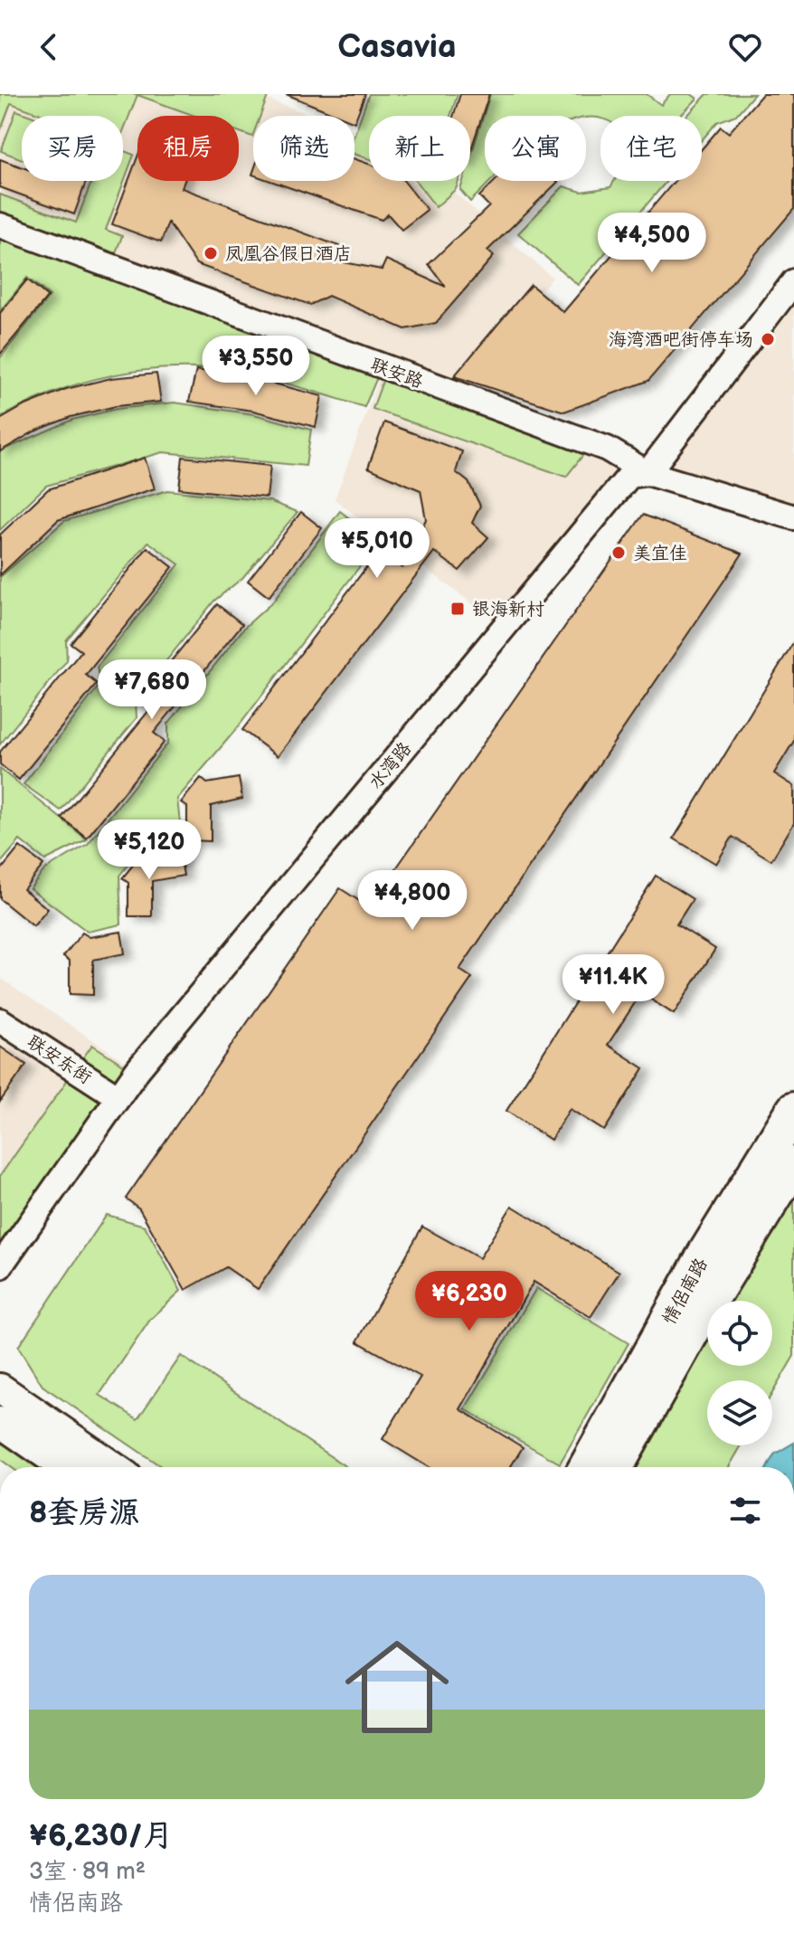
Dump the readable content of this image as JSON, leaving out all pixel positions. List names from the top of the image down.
{
  "streets": {
    "highway": ["情侣南路"],
    "street": ["联安路", "水湾路", "联安东街"]
  },
  "crossings": [
    ["联安路", "水湾路"],
    ["水湾路", "联安东街"]
  ],
  "places": {
    "other": ["凤凰谷假日酒店", "海湾酒吧街停车场", "美宜佳"],
    "transit": ["银海新村"]
  },
  "page": {
    "header": "Casavia",
    "chip": [
      "买房",
      "租房",
      "筛选",
      "新上",
      "公寓",
      "住宅"
    ],
    "price": [
      "¥4,500",
      "¥3,550",
      "¥5,010",
      "¥7,680",
      "¥5,120",
      "¥4,800",
      "¥11.4K",
      "¥6,230"
    ],
    "heading": "8套房源",
    "list": [
      {
        "name": "¥6,230/月",
        "note": "3室 · 89 m² · 情侣南路"
      }
    ]
  }
}
